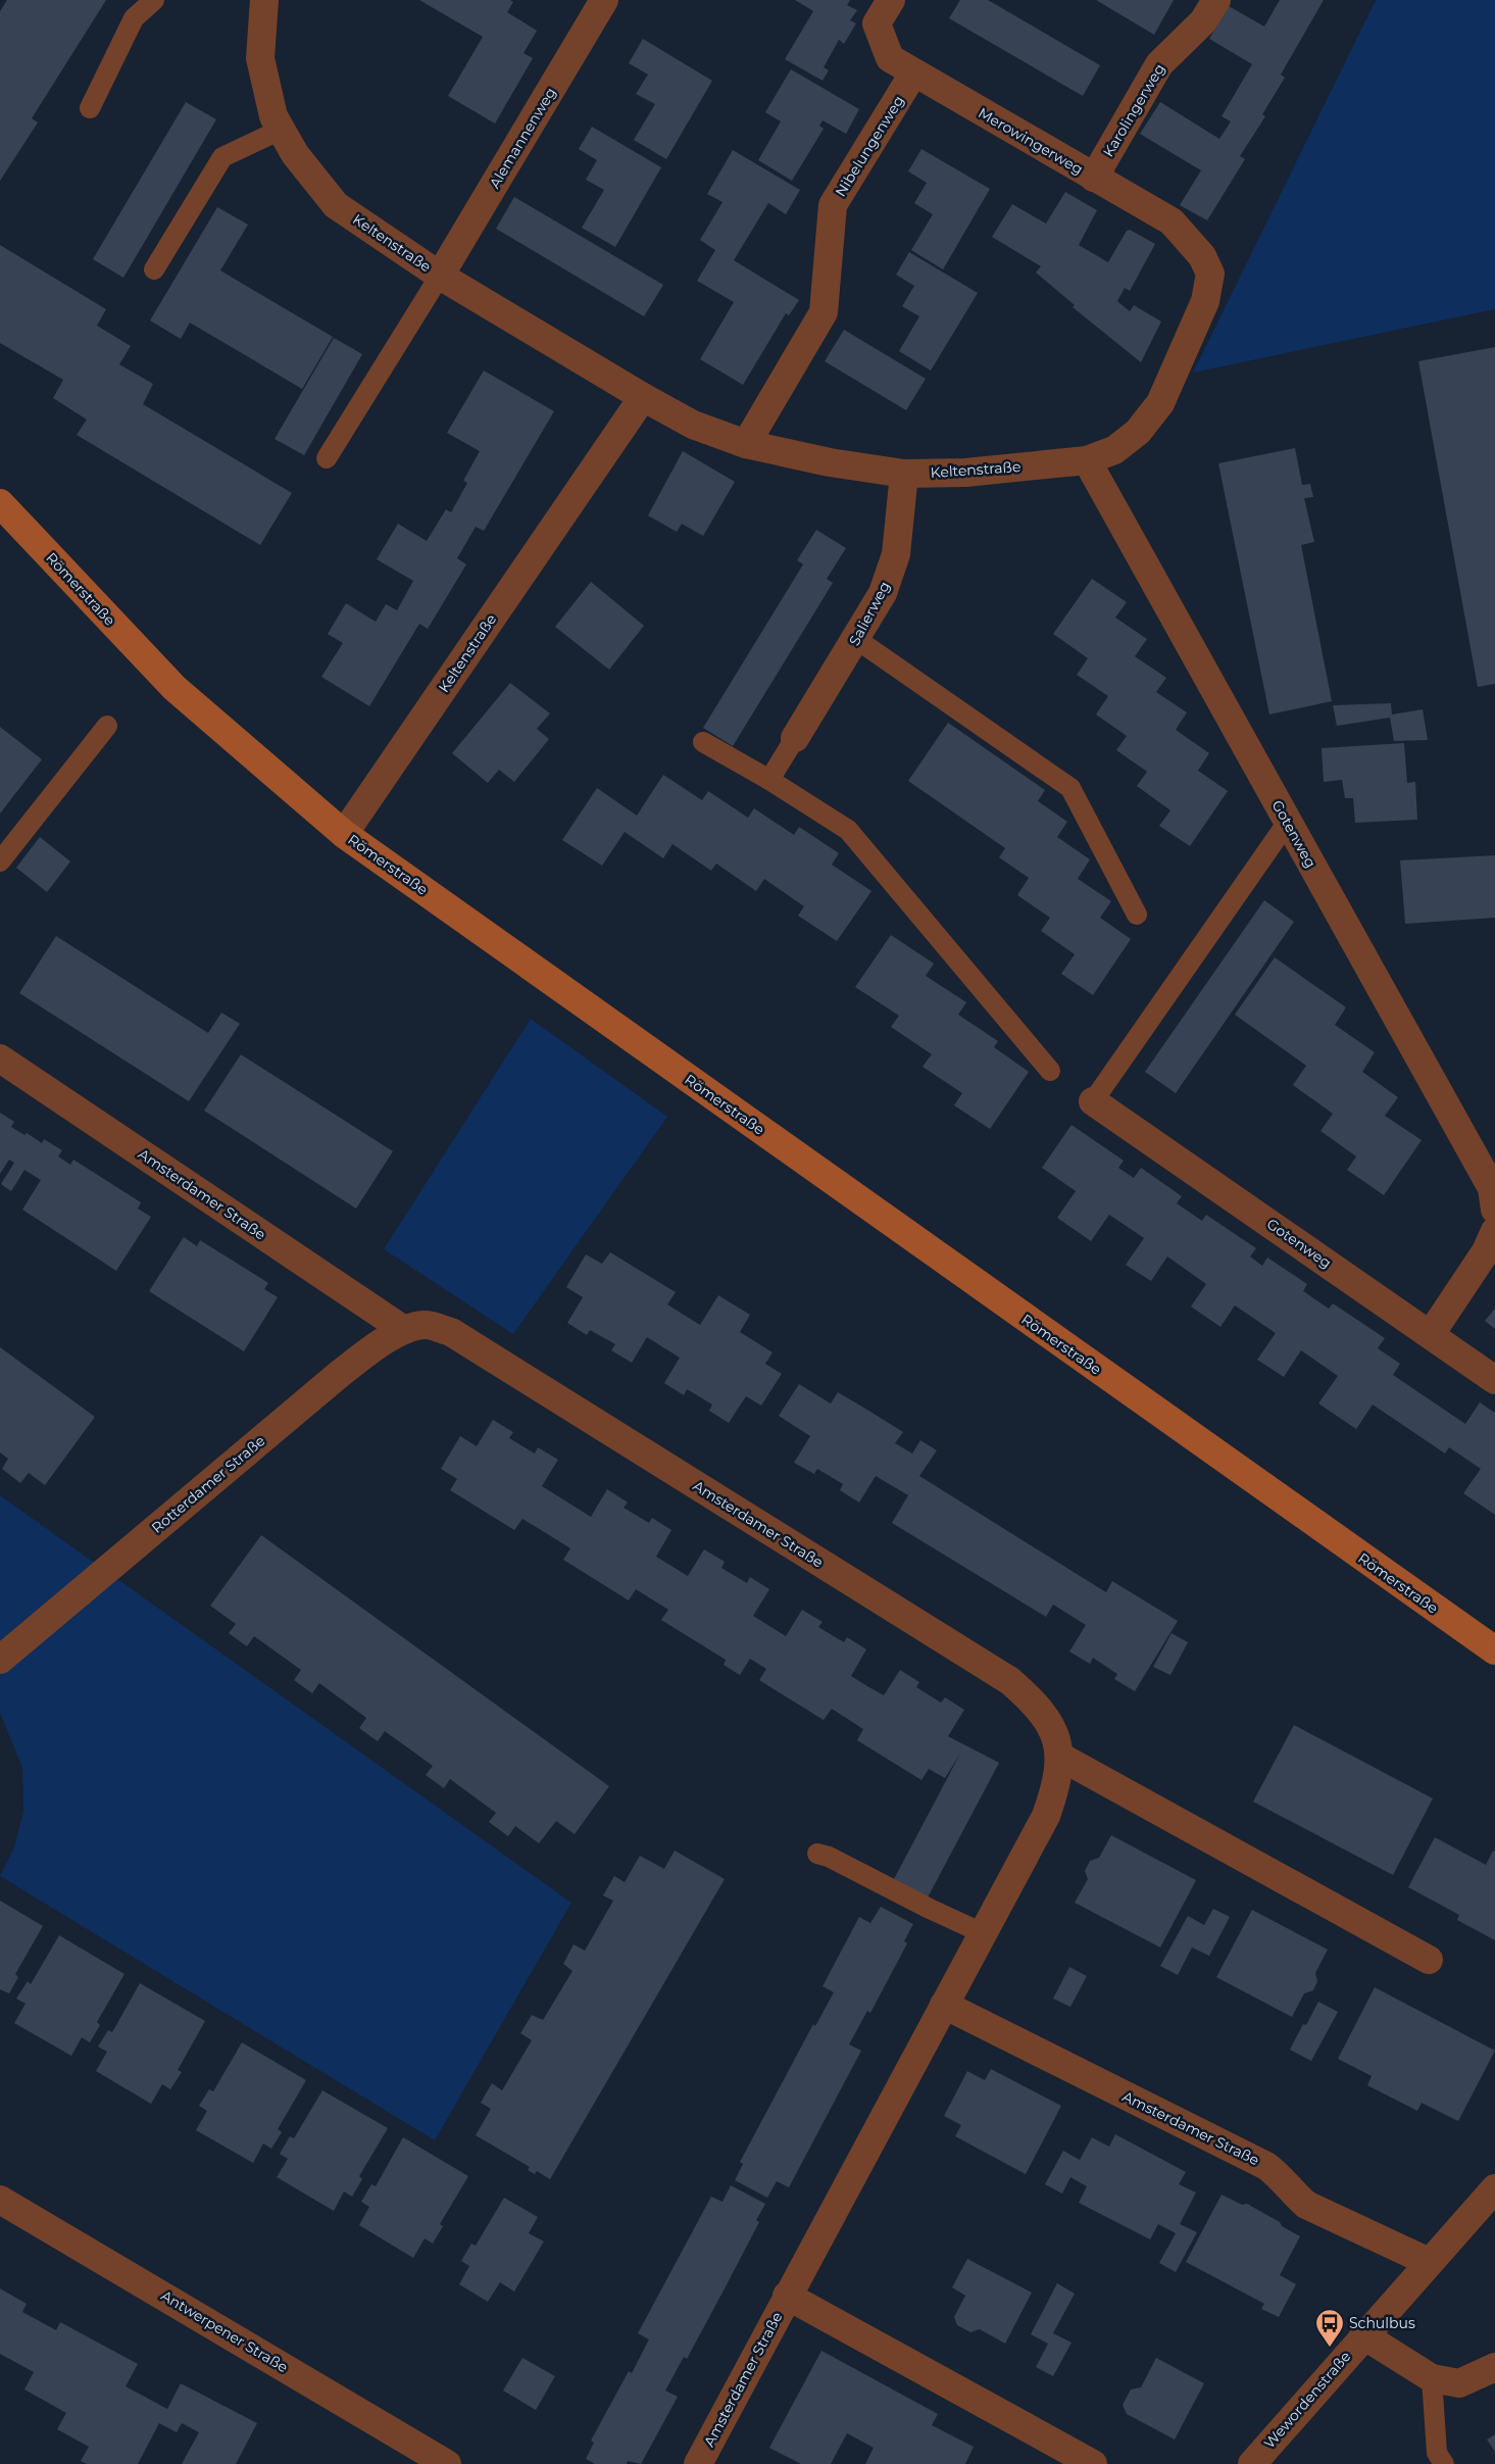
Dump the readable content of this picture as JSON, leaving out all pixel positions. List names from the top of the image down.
{
  "streets": {
    "street": [
      "Karolingerweg",
      "Alemannenweg",
      "Merowingerweg",
      "Nibelungenweg",
      "Keltenstraße",
      "Römerstraße",
      "Salierweg",
      "Gotenweg",
      "Amsterdamer Straße",
      "Rotterdamer Straße",
      "Antwerpener Straße",
      "Wewordenstraße"
    ]
  },
  "crossings": [
    ["Karolingerweg", "Merowingerweg"],
    ["Alemannenweg", "Keltenstraße"],
    ["Merowingerweg", "Nibelungenweg"],
    ["Merowingerweg", "Keltenstraße"],
    ["Nibelungenweg", "Keltenstraße"],
    ["Keltenstraße", "Römerstraße"],
    ["Keltenstraße", "Salierweg"],
    ["Keltenstraße", "Gotenweg"],
    ["Amsterdamer Straße", "Rotterdamer Straße"],
    ["Amsterdamer Straße", "Wewordenstraße"]
  ],
  "places": {
    "bus stop": ["Schulbus"]
  }
}
